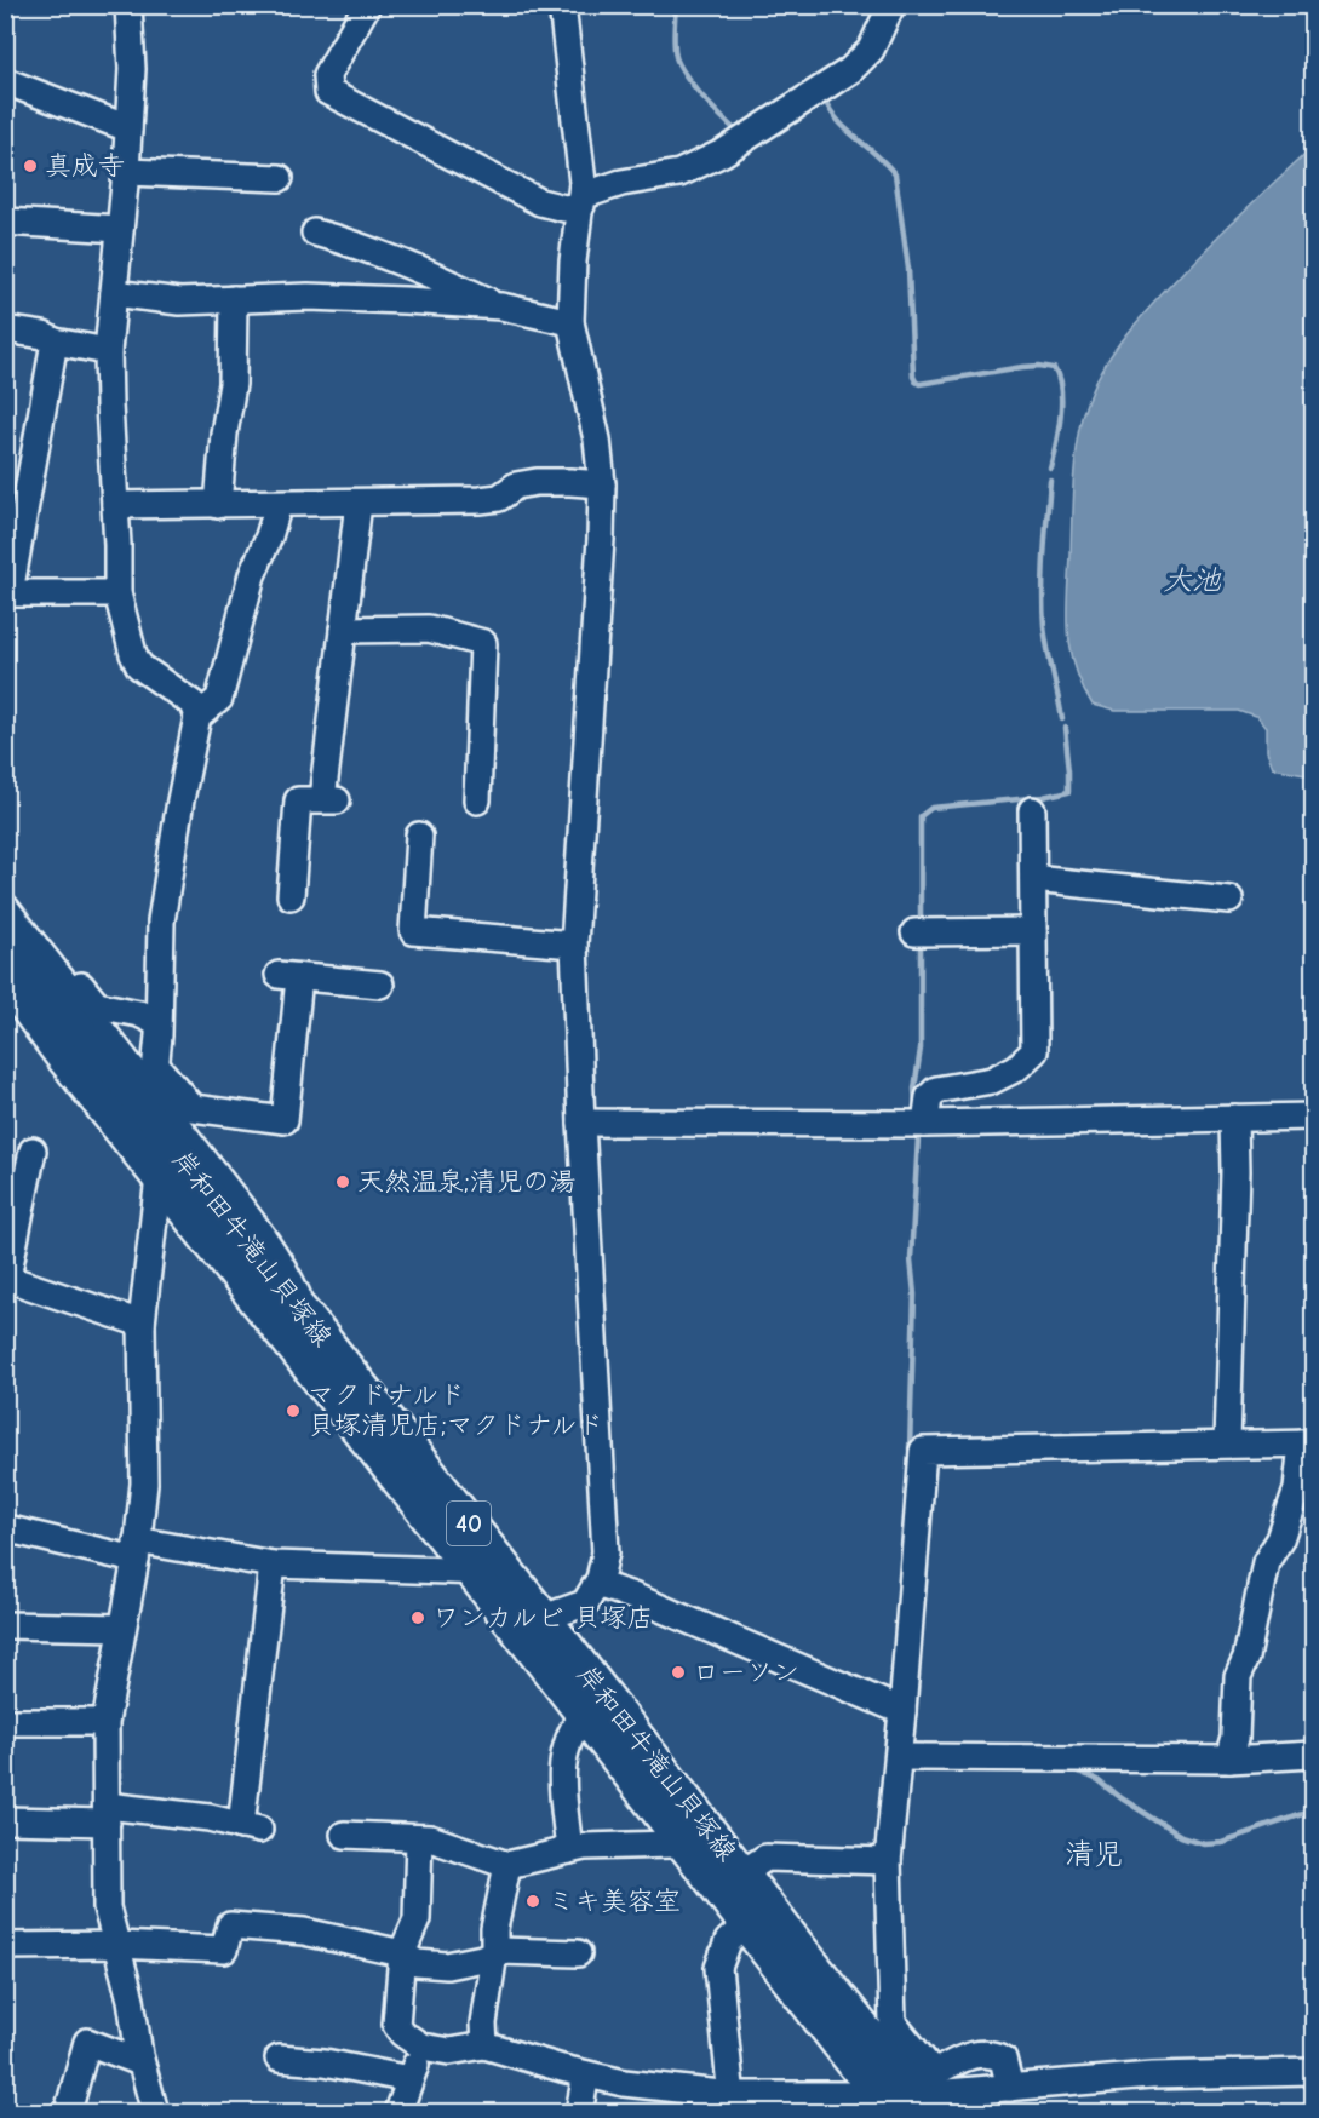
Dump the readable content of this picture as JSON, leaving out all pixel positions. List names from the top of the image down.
{
  "streets": {
    "main road": ["岸和田牛滝山貝塚線", "40"]
  },
  "districts": ["清児"],
  "water": ["大池"],
  "places": [
    "真成寺",
    "天然温泉;清児の湯",
    "マクドナルド 貝塚清児店;マクドナルド",
    "ワンカルビ 貝塚店",
    "ローソン",
    "ミキ美容室"
  ]
}
